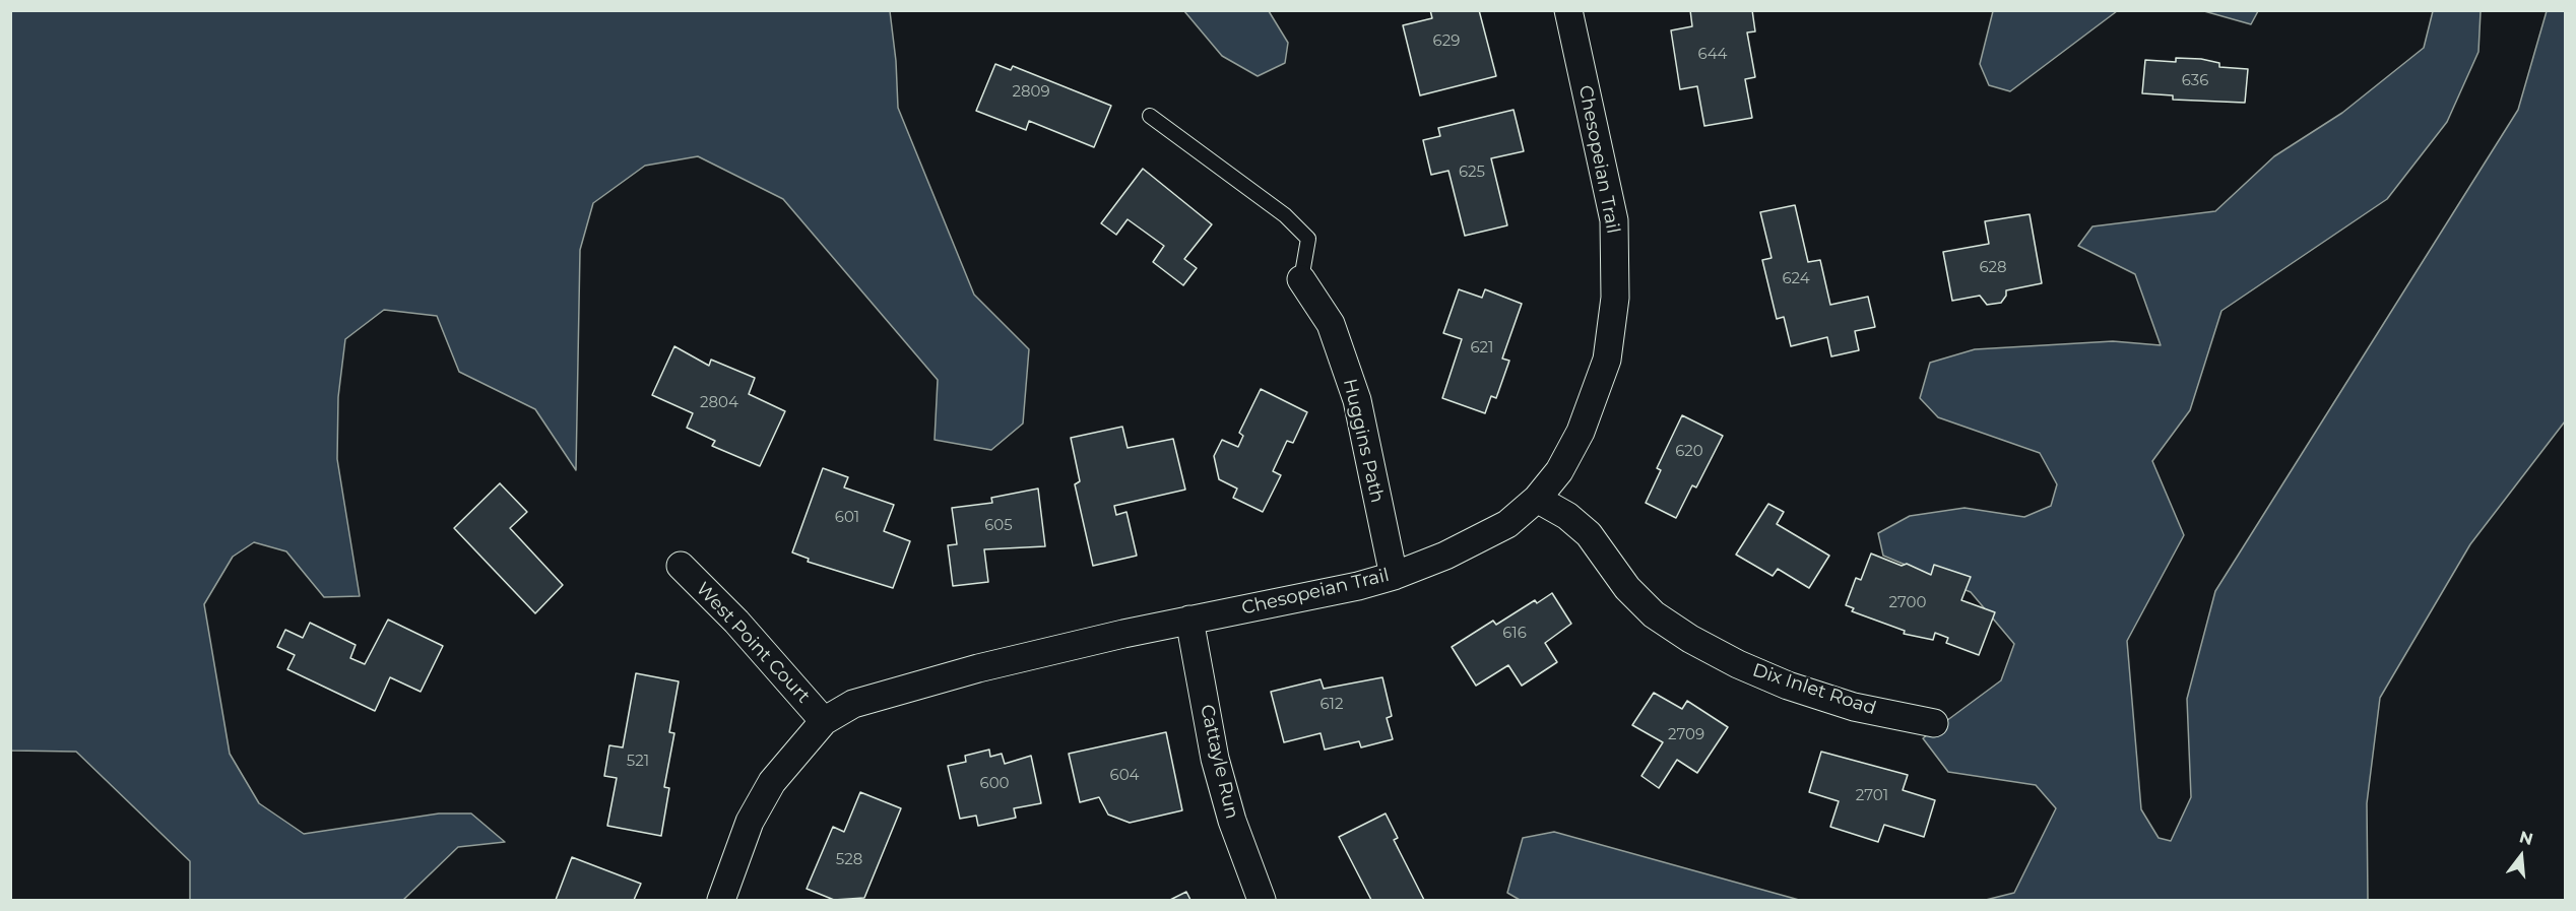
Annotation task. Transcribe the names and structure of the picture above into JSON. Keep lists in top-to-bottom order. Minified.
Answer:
{"streets":{"street":["Chesopeian Trail","Huggins Path","West Point Court","Dix Inlet Road","Cattayle Run"]},"crossings":[["Chesopeian Trail","Huggins Path"],["Chesopeian Trail","West Point Court"],["Chesopeian Trail","Dix Inlet Road"],["Chesopeian Trail","Cattayle Run"]],"house_numbers":["629","644","636","2809","625","628","624","621","2804","620","601","605","2700","616","612","2709","521","604","600","2701","528"],"north":"top"}
